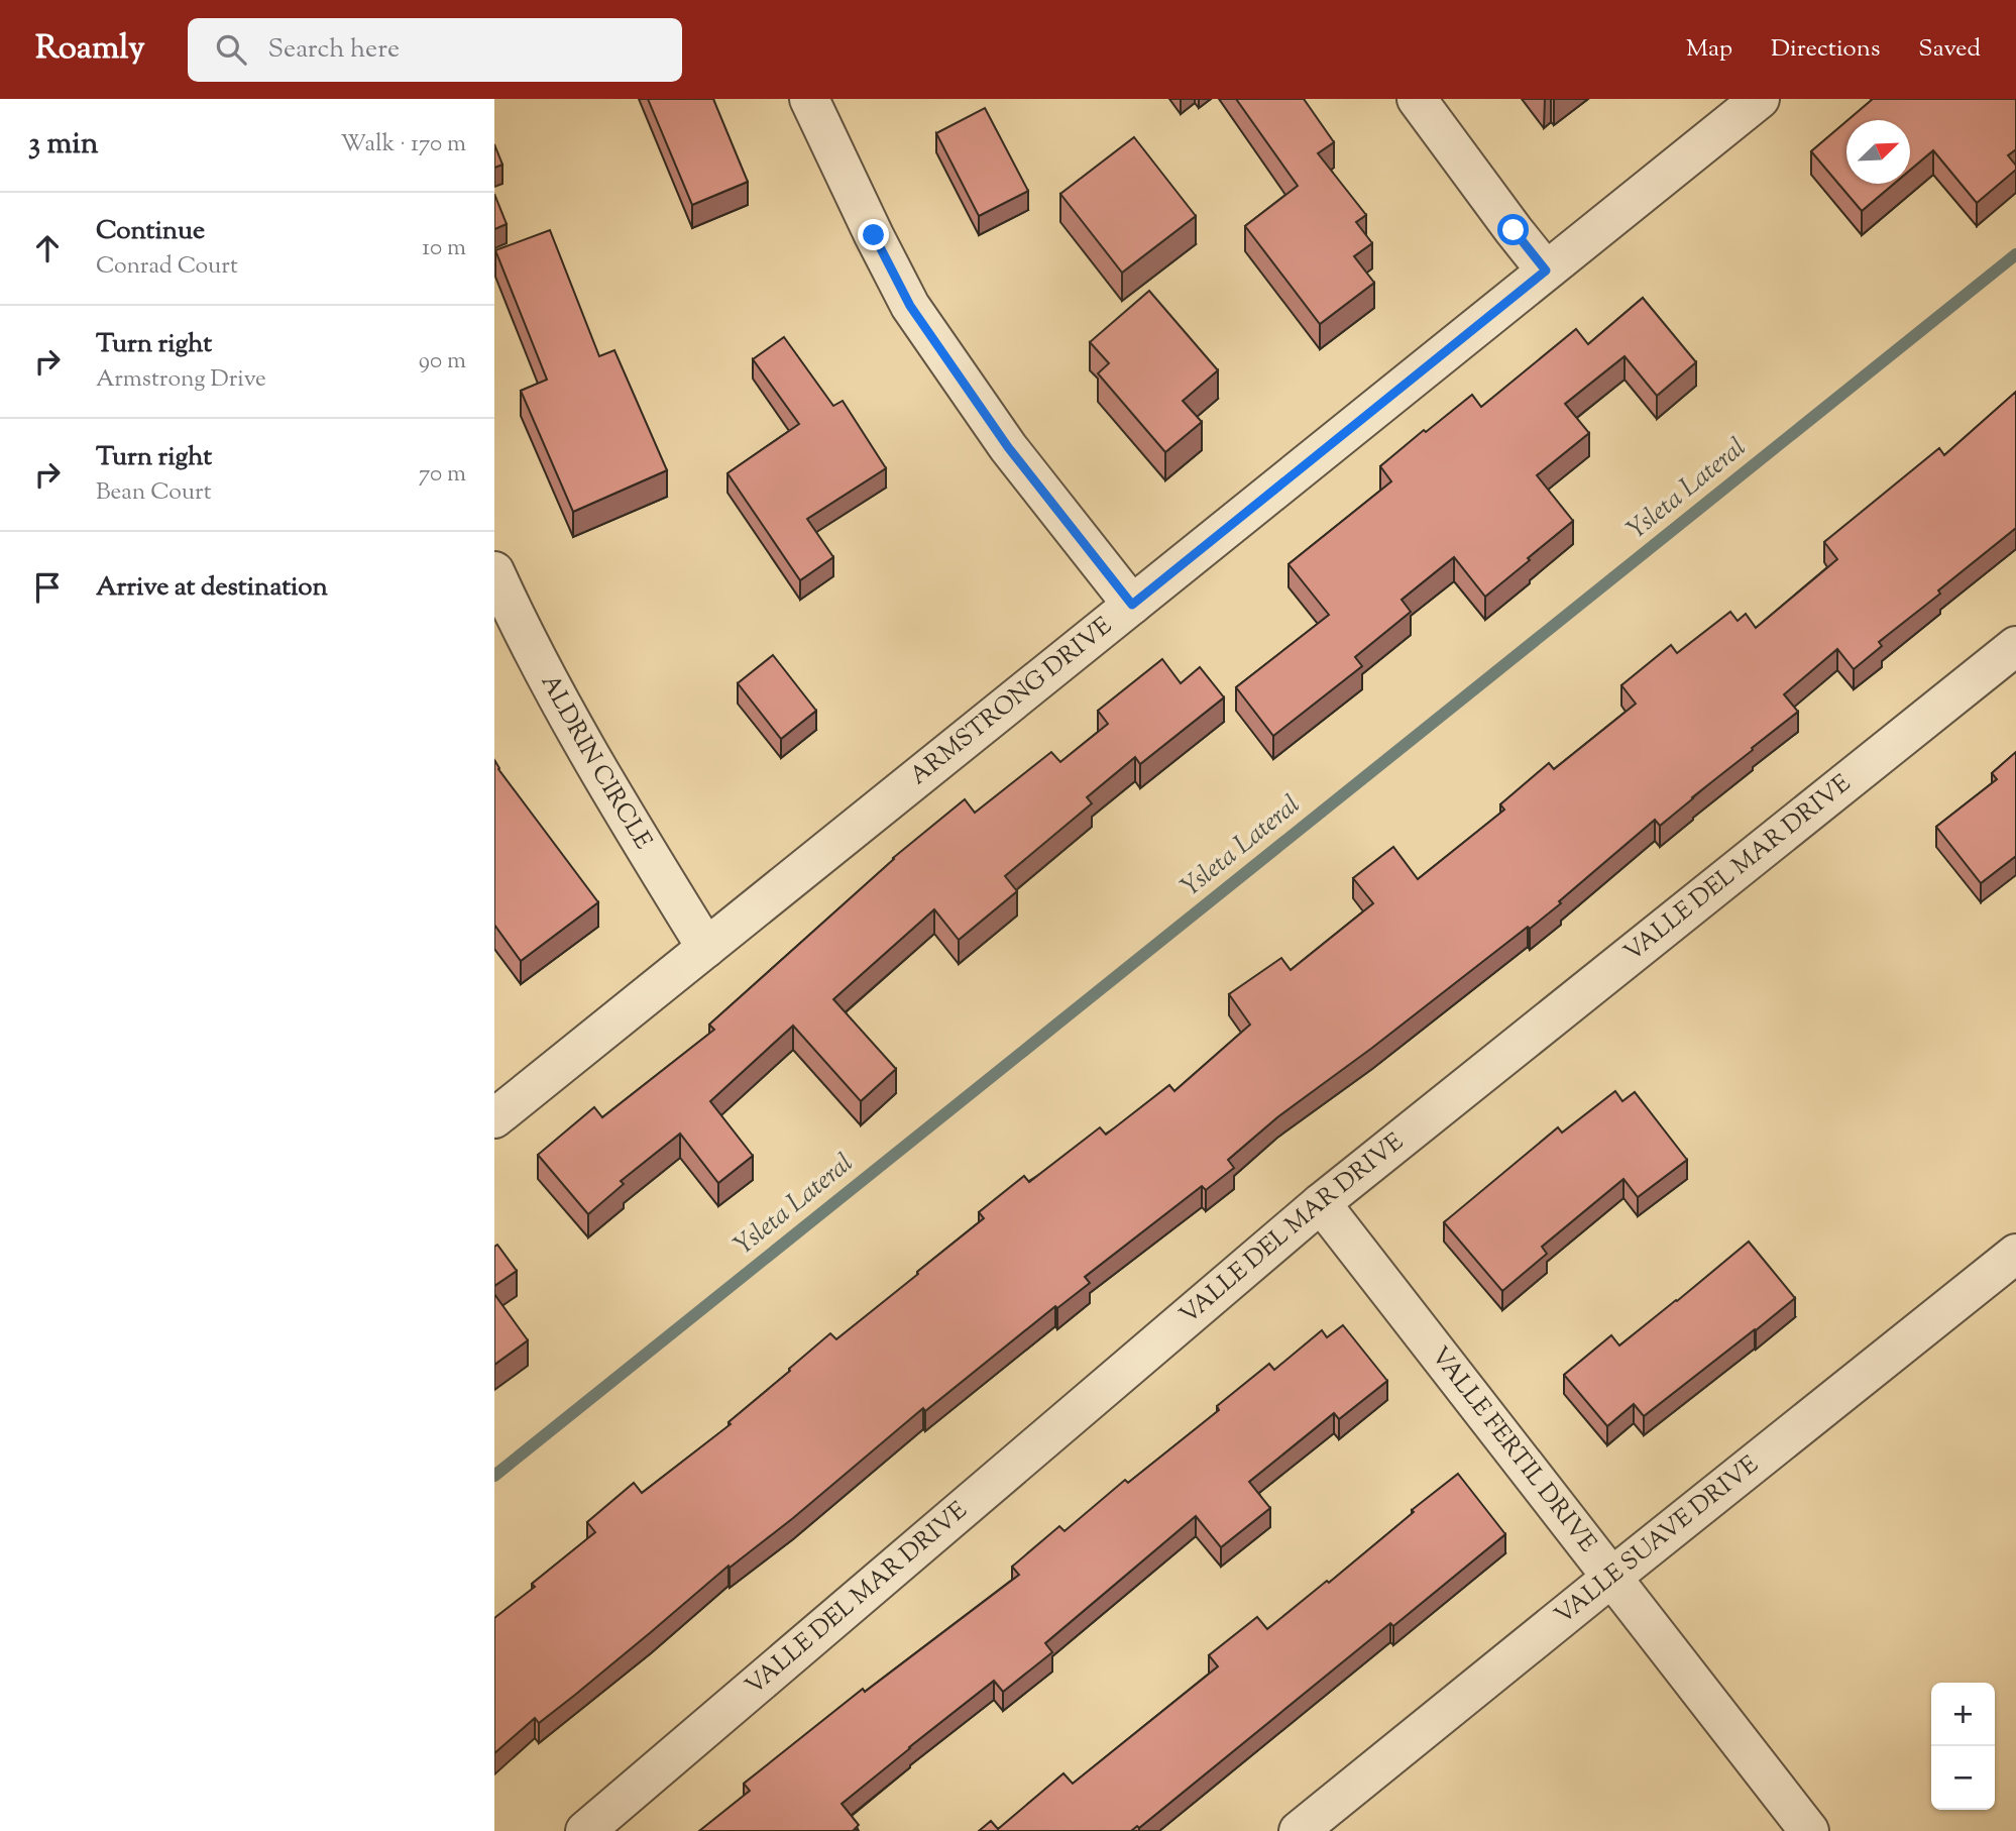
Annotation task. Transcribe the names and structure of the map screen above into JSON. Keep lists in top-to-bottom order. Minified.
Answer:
{"streets":{"street":["ARMSTRONG DRIVE","ALDRIN CIRCLE","VALLE DEL MAR DRIVE","VALLE FERTIL DRIVE","VALLE SUAVE DRIVE"]},"crossings":[["ARMSTRONG DRIVE","ALDRIN CIRCLE"],["VALLE DEL MAR DRIVE","VALLE FERTIL DRIVE"],["VALLE FERTIL DRIVE","VALLE SUAVE DRIVE"]],"water":["Ysleta Lateral"],"north":"top right","page":{"header":"Roamly","search":"Search here","nav":["Map","Directions","Saved"],"heading":["3 min","Walk · 170 m"],"list":[["Continue","Conrad Court","10 m"],["Turn right","Armstrong Drive","90 m"],["Turn right","Bean Court","70 m"],"Arrive at destination"],"map_buttons":["+","−"]}}
